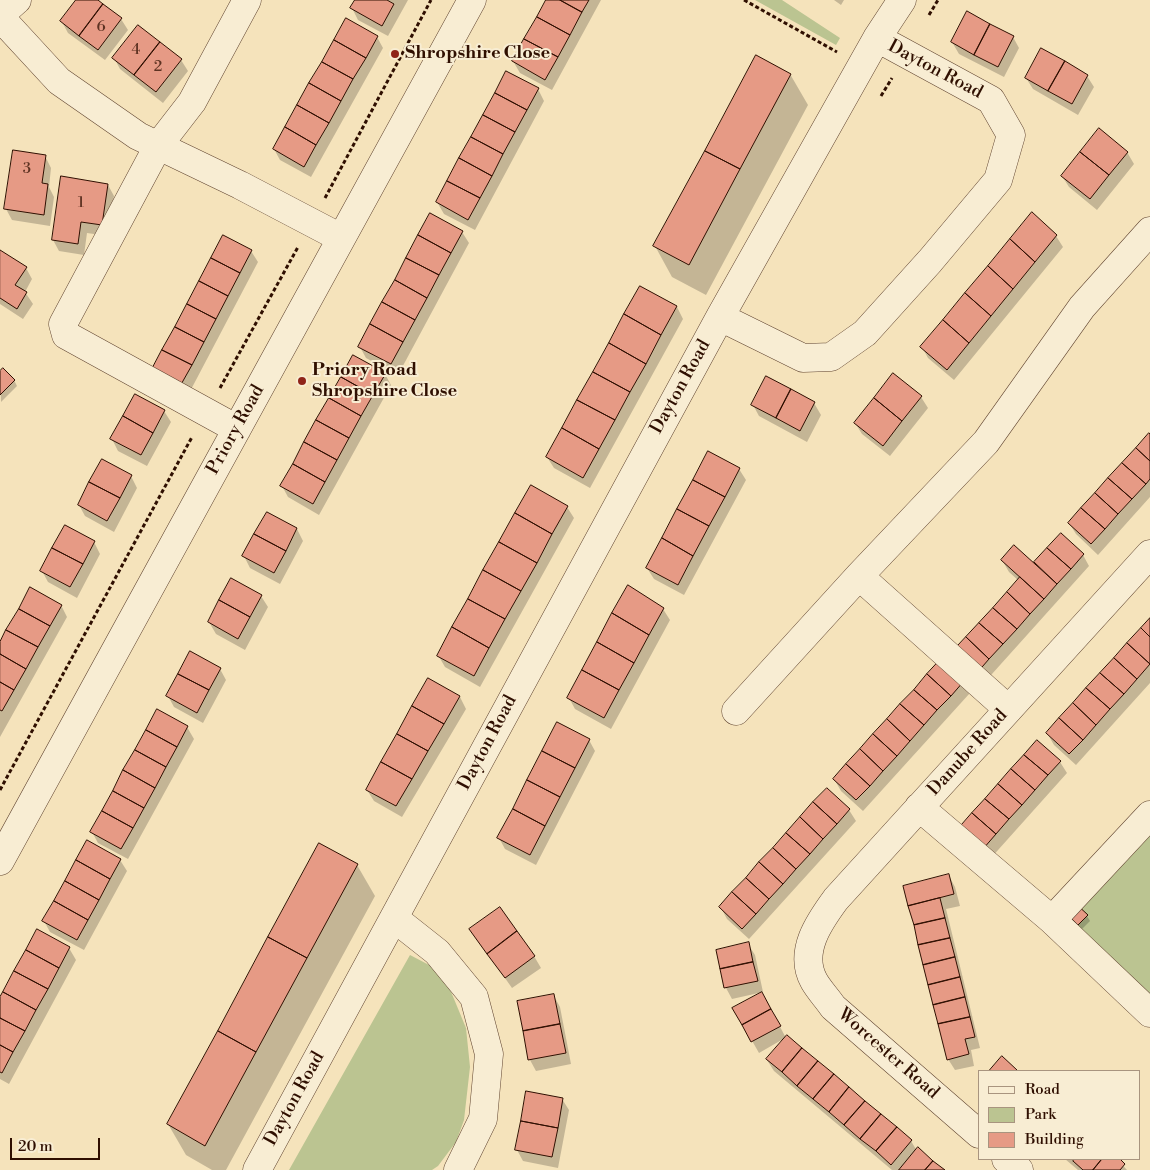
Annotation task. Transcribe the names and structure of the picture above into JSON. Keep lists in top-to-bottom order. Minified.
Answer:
{"streets":{"street":["Dayton Road","Priory Road","Danube Road","Worcester Road"]},"crossings":[["Danube Road","Worcester Road"]],"places":["Shropshire Close","Priory Road Shropshire Close"],"house_numbers":["6","4","2","3","1"],"legend":["Road","Park","Building"],"scale_bar":"20 m"}
